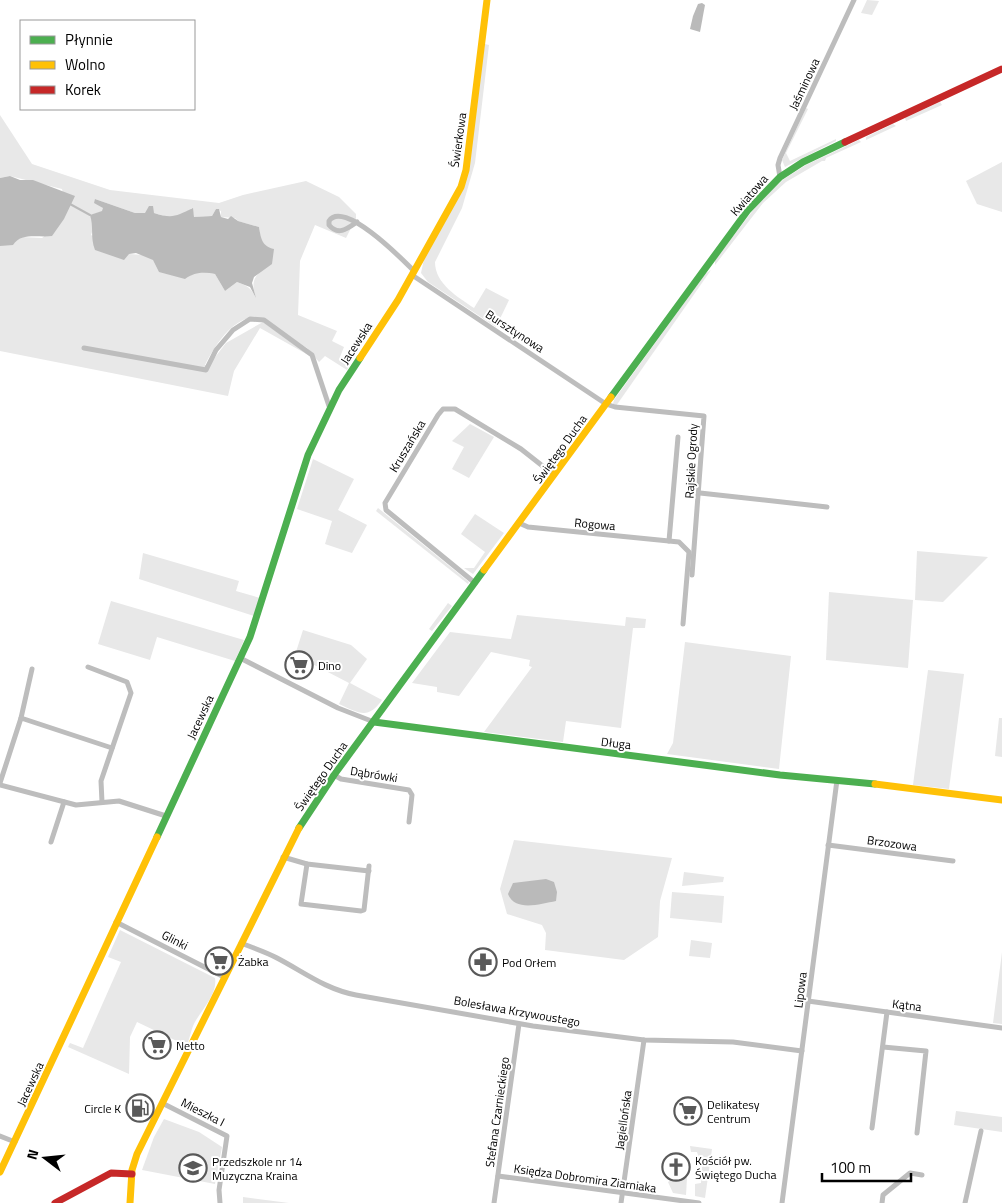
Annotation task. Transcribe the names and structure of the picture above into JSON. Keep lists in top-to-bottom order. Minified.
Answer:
{"streets":{"street":["Jaśminowa","Świerkowa","Kwiatowa","Bursztynowa","Jacewska","Kruszańska","Świętego Ducha","Rajskie Ogrody","Rogowa","Długa","Dąbrówki","Brzozowa","Glinki","Lipowa","Kątna","Bolesława Krzywoustego","Mieszka I","Stefana Czarnieckiego","Jagiellońska","Księdza Dobromira Ziarniaka"]},"crossings":[["Jaśminowa","Kwiatowa"],["Świerkowa","Bursztynowa"],["Świerkowa","Jacewska"],["Kwiatowa","Bursztynowa"],["Kwiatowa","Świętego Ducha"],["Kwiatowa","Rajskie Ogrody"],["Bursztynowa","Jacewska"],["Bursztynowa","Świętego Ducha"],["Bursztynowa","Rajskie Ogrody"],["Jacewska","Długa"],["Jacewska","Glinki"],["Kruszańska","Świętego Ducha"],["Świętego Ducha","Rajskie Ogrody"],["Świętego Ducha","Rogowa"],["Świętego Ducha","Długa"],["Świętego Ducha","Dąbrówki"],["Świętego Ducha","Glinki"],["Świętego Ducha","Bolesława Krzywoustego"],["Świętego Ducha","Mieszka I"],["Długa","Lipowa"],["Brzozowa","Lipowa"],["Lipowa","Kątna"],["Lipowa","Bolesława Krzywoustego"],["Bolesława Krzywoustego","Stefana Czarnieckiego"],["Bolesława Krzywoustego","Jagiellońska"],["Stefana Czarnieckiego","Księdza Dobromira Ziarniaka"],["Jagiellońska","Księdza Dobromira Ziarniaka"]],"places":{"supermarket":["Dino","Żabka","Netto","Delikatesy Centrum"],"pharmacy":["Pod Orłem"],"fuel station":["Circle K"],"church":["Kościół pw. Świętego Ducha"],"school or university":["Przedszkole nr 14 Muzyczna Kraina"]},"legend":["Płynnie","Wolno","Korek"],"scale_bar":"100 m","north":"left"}
